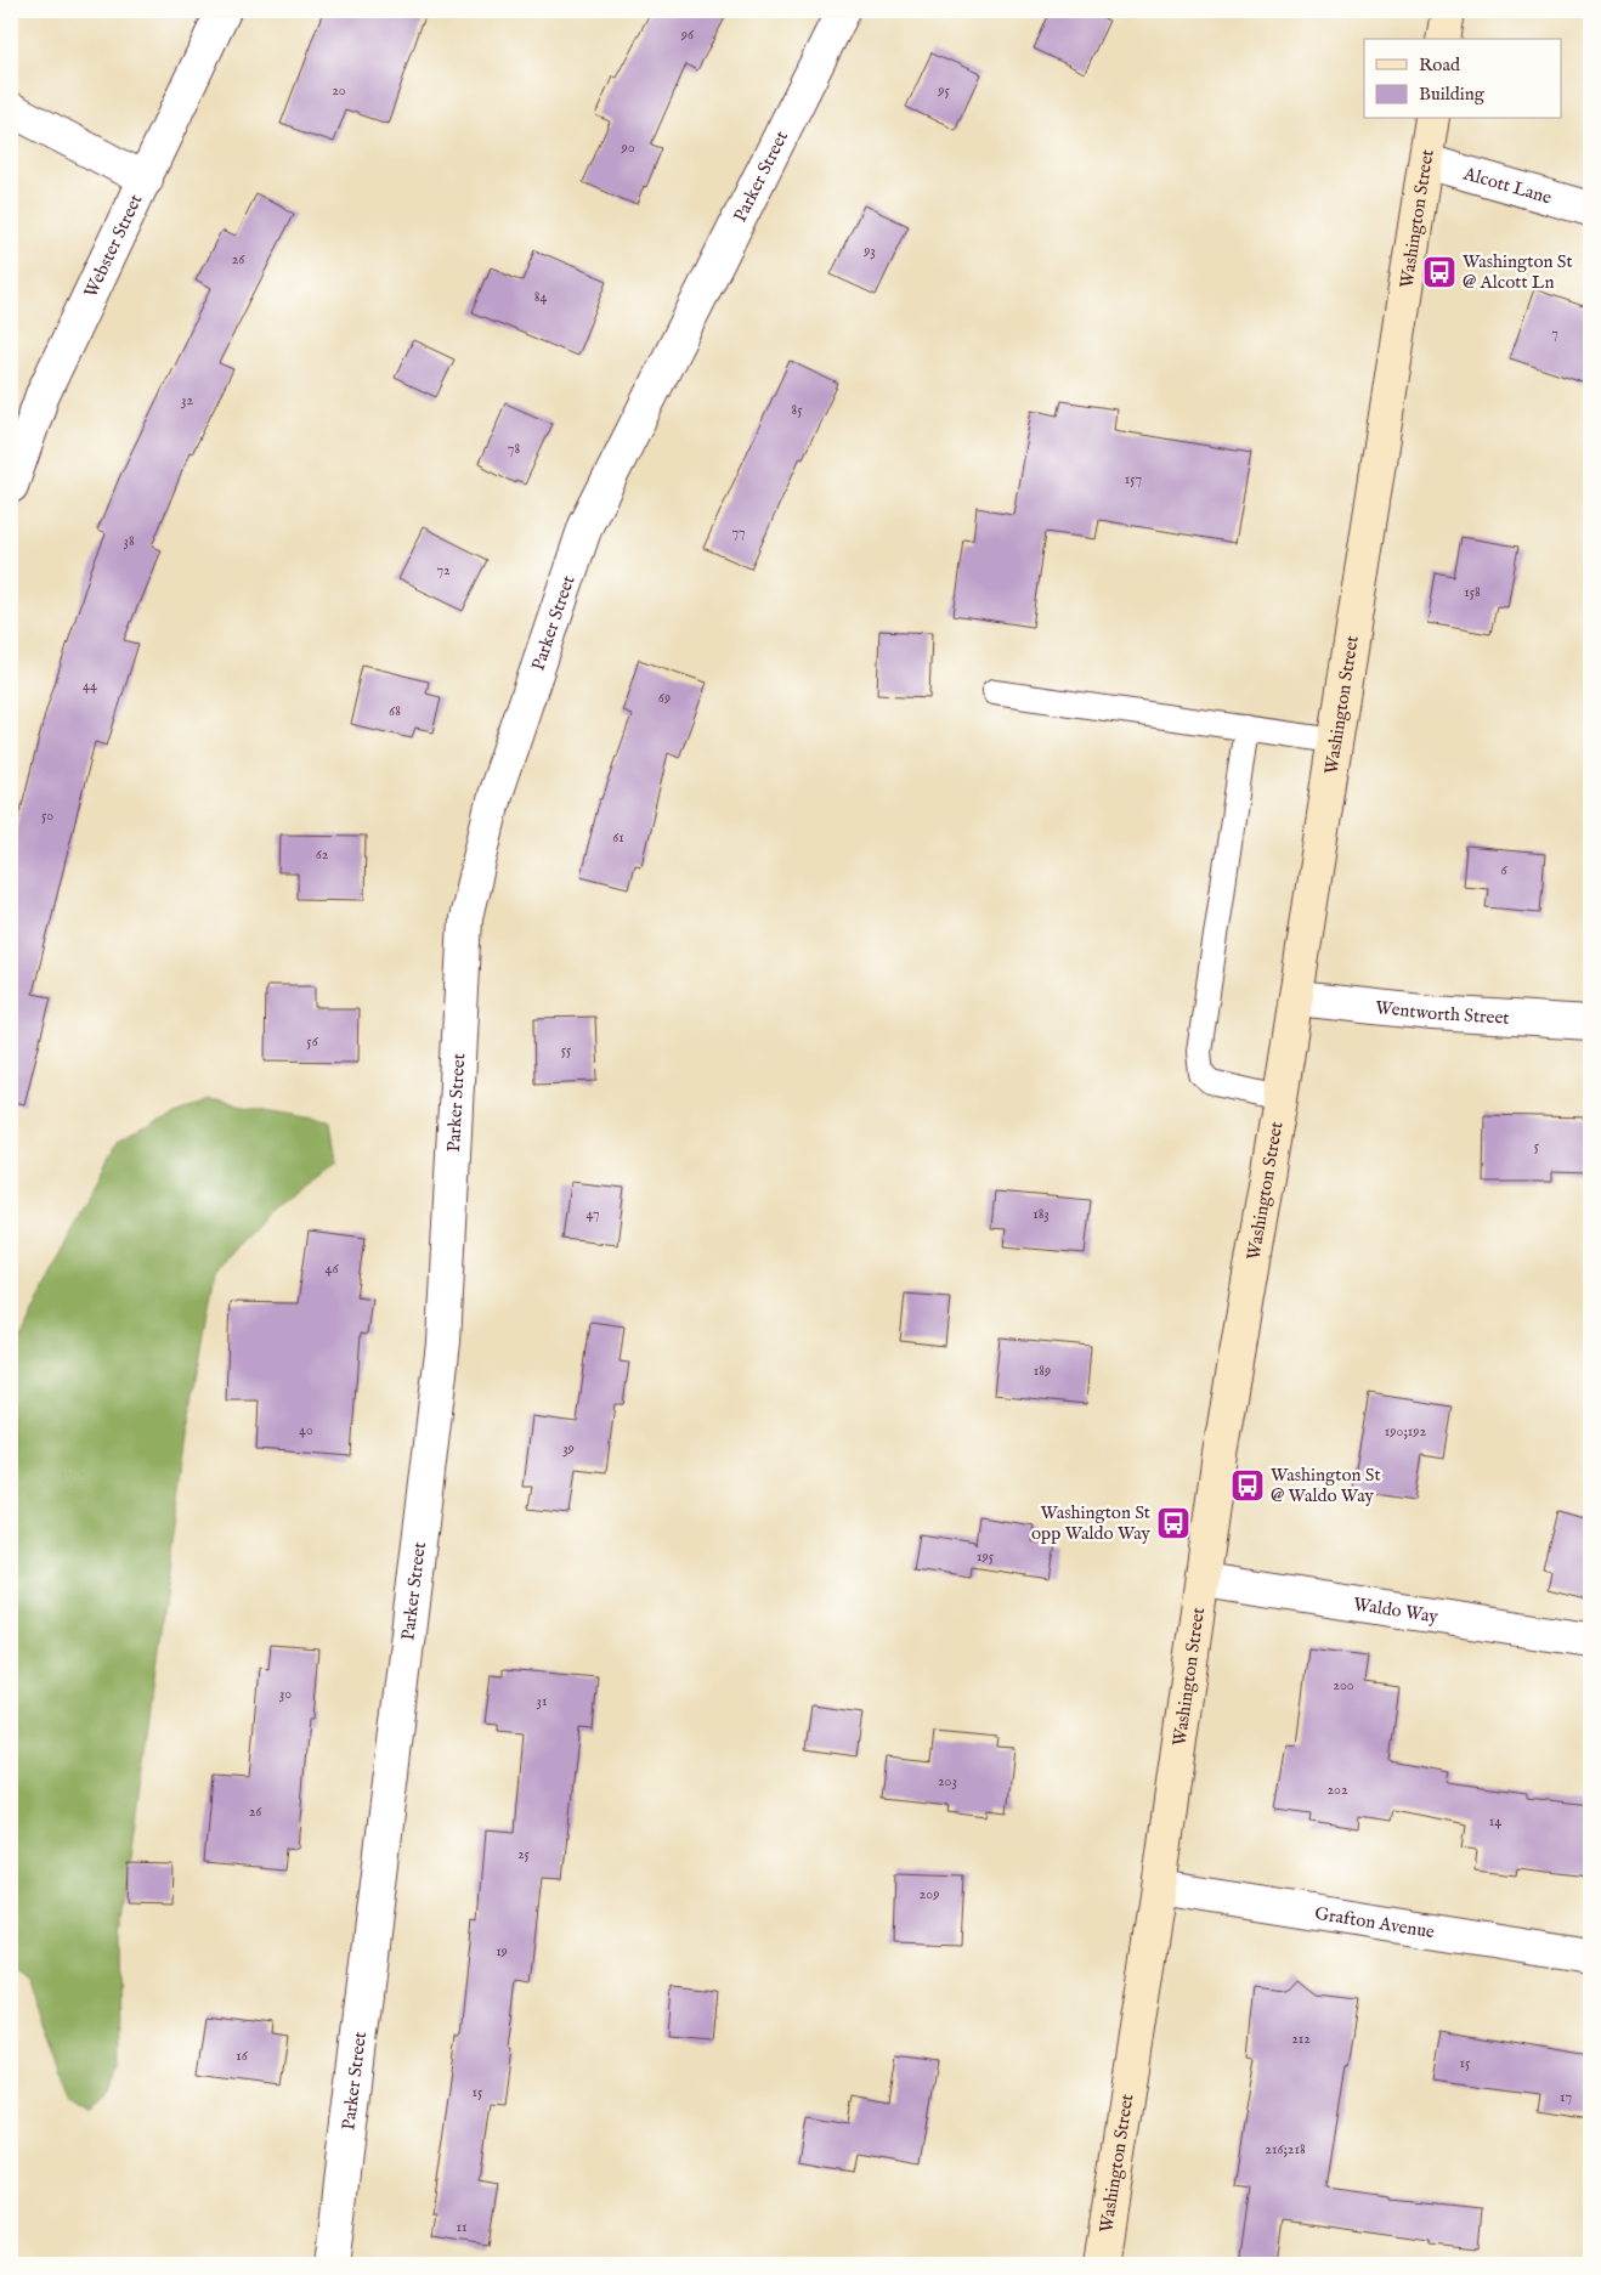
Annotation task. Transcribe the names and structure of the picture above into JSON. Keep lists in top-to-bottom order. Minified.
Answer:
{"streets":{"main road":["Washington Street"],"street":["Parker Street","Alcott Lane","Webster Street","Wentworth Street","Waldo Way","Grafton Avenue"]},"crossings":[["Alcott Lane","Washington Street"],["Washington Street","Wentworth Street"],["Washington Street","Waldo Way"],["Washington Street","Grafton Avenue"]],"places":{"bus stop":["Washington St @ Alcott Ln","Washington St @ Waldo Way","Washington St opp Waldo Way"]},"house_numbers":["96","20","95","90","93","26","84","7","32","85","78","157","77","38","72","158","44","69","68","50","61","62","6","56","55","5","47","183","46","189","40","190;192","39","195","200","30","31","203","202","26","14","25","209","19","212","16","15","15","17","216;218","11"],"legend":["Road","Building"]}
